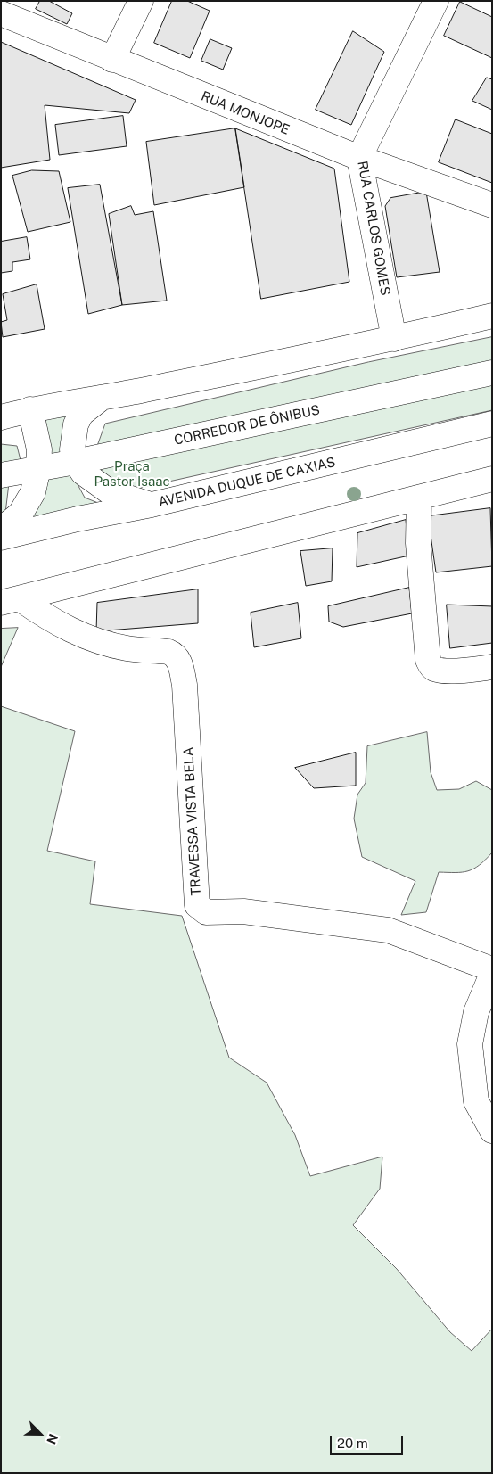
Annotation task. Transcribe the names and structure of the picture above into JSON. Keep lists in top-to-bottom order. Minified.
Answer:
{"streets":{"main road":["RUA MONJOPE","RUA CARLOS GOMES","CORREDOR DE ÔNIBUS","AVENIDA DUQUE DE CAXIAS","TRAVESSA VISTA BELA"]},"crossings":[["RUA MONJOPE","RUA CARLOS GOMES"]],"parks":["Praça Pastor Isaac"],"scale_bar":"20 m","north":"bottom right"}
